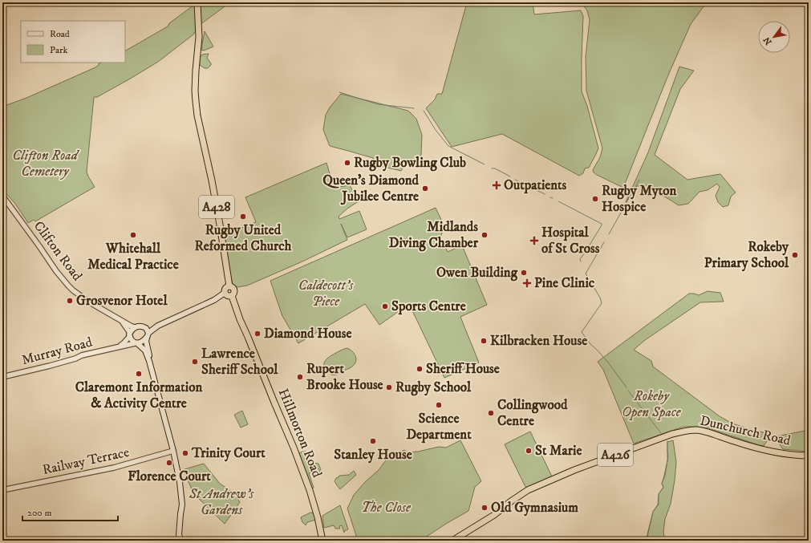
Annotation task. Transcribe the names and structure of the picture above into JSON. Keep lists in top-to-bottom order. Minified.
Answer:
{"streets":{"highway":["A428","Dunchurch Road","Hillmorton Road","A426"],"main road":["Clifton Road"],"street":["Murray Road","Railway Terrace"]},"crossings":[["A428","Hillmorton Road"],["Clifton Road","Murray Road"],["Clifton Road","Railway Terrace"]],"parks":["Clifton Road Cemetery","Caldecott's Piece","Rokeby Open Space","St Andrew's Gardens","The Close"],"places":{"other":["Rugby Bowling Club","Queen's Diamond Jubilee Centre","Rugby Myton Hospice","Rugby United Reformed Church","Whitehall Medical Practice","Midlands Diving Chamber","Rokeby Primary School","Owen Building","Grosvenor Hotel","Sports Centre","Diamond House","Kilbracken House","Lawrence Sheriff School","Sheriff House","Claremont Information & Activity Centre","Rupert Brooke House","Rugby School","Science Department","Collingwood Centre","Stanley House","St Marie","Trinity Court","Florence Court","Old Gymnasium"],"health":["Outpatients","Hospital of St Cross","Pine Clinic"]},"legend":["Road","Park"],"scale_bar":"200 m","north":"bottom left"}
